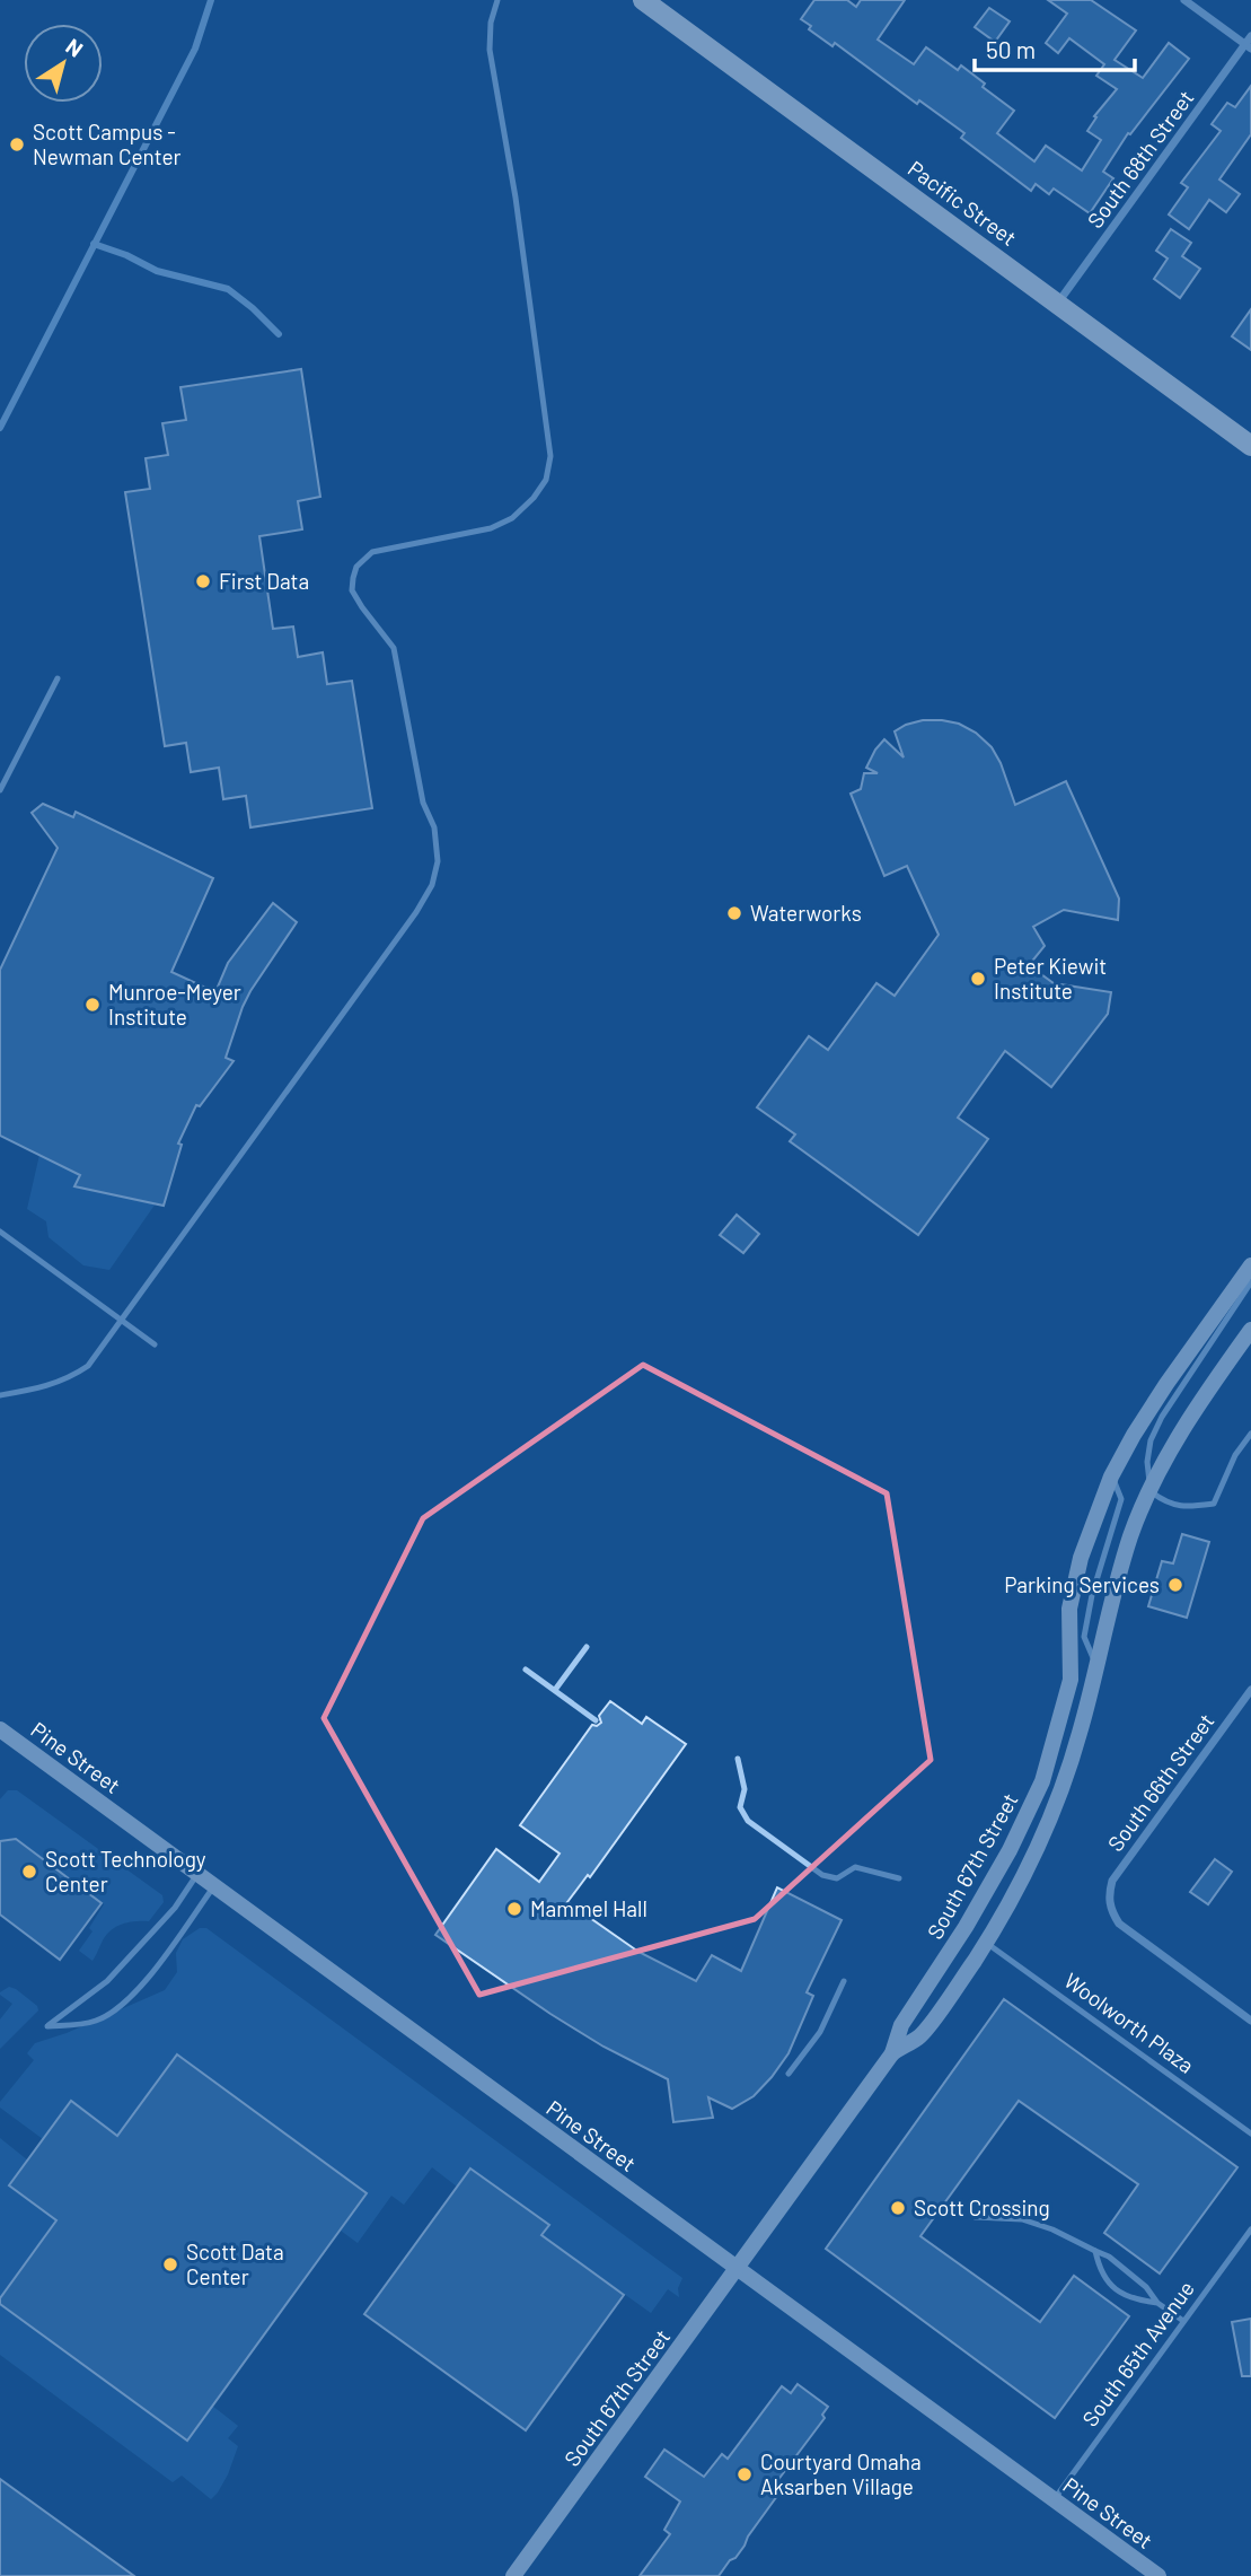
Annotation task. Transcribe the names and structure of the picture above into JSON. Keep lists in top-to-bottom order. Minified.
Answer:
{"streets":{"main road":["Pacific Street","Pine Street","South 67th Street"],"street":["South 68th Street","South 66th Street"],"lane":["Woolworth Plaza","South 65th Avenue"]},"crossings":[["South 68th Street","Pacific Street"],["Pine Street","South 67th Street"],["Pine Street","South 65th Avenue"],["South 67th Street","Woolworth Plaza"]],"places":["Scott Campus - Newman Center","First Data","Waterworks","Peter Kiewit Institute","Munroe-Meyer Institute","Parking Services","Scott Technology Center","Mammel Hall","Scott Crossing","Scott Data Center","Courtyard Omaha Aksarben Village"],"scale_bar":"50 m","north":"top right"}
